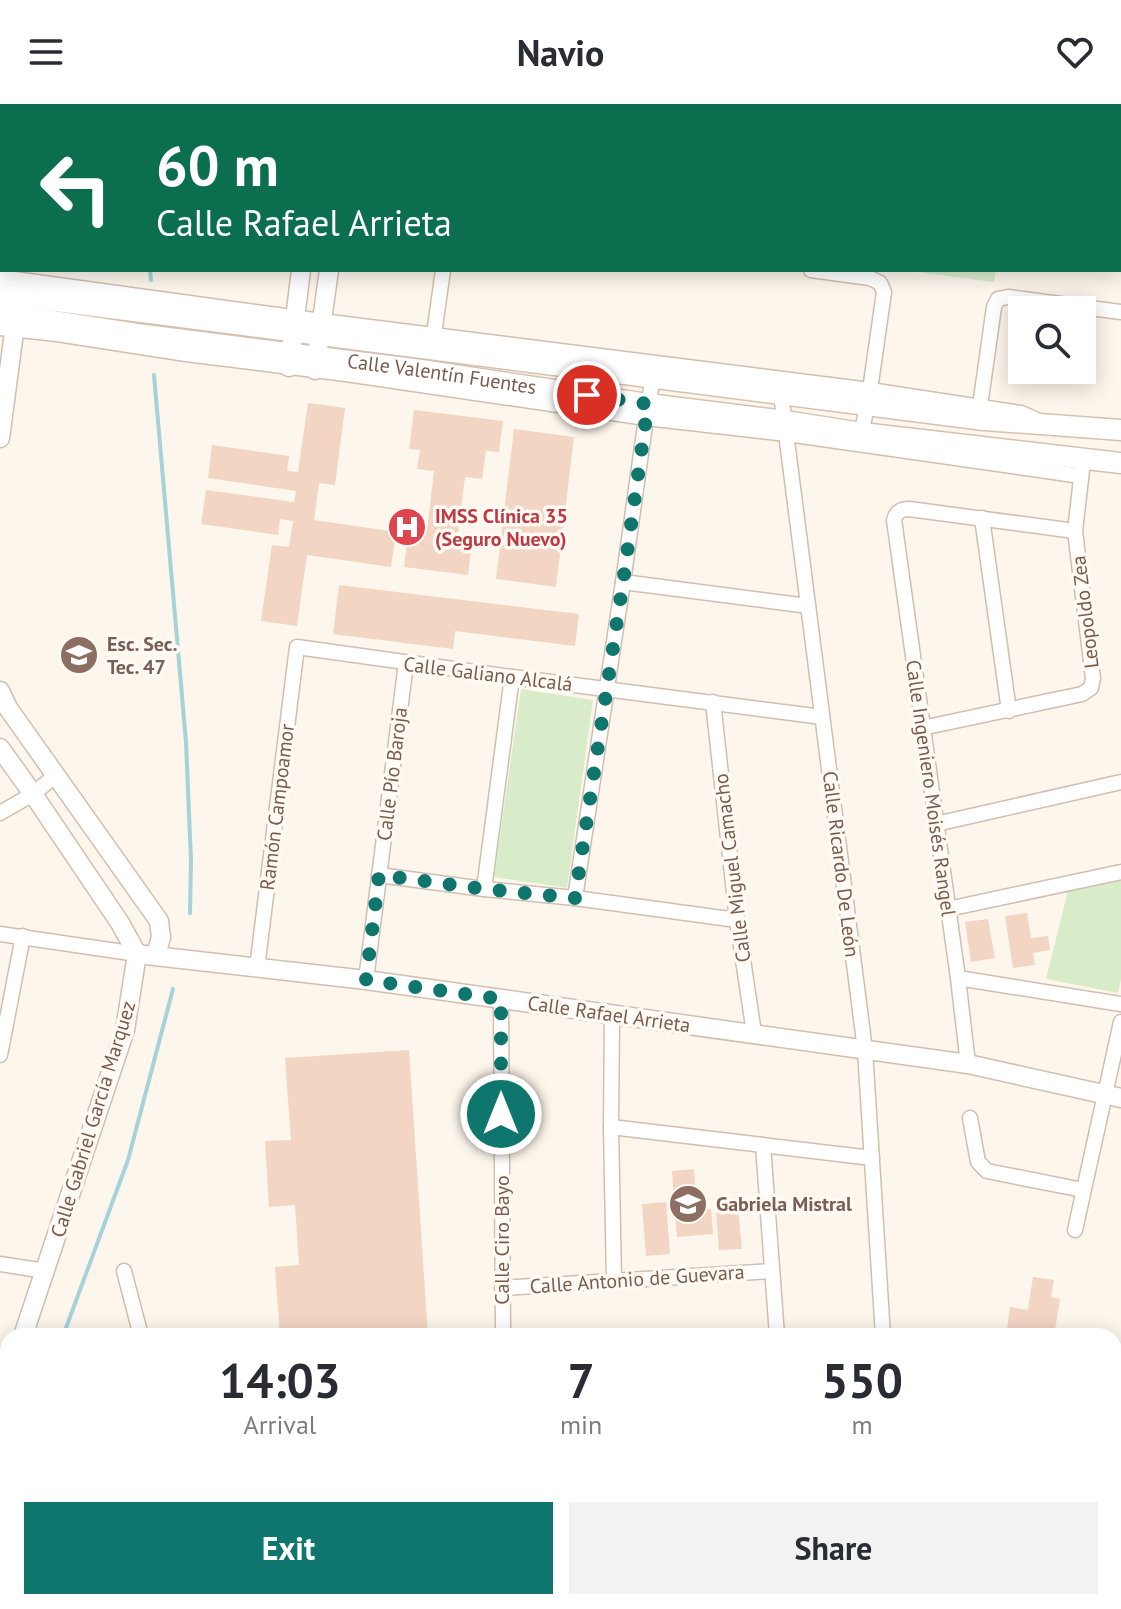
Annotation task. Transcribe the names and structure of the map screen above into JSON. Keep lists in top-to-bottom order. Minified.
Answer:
{"streets":{"main road":["Calle Valentín Fuentes"],"street":["Leopoldo Zea","Calle Galiano Alcalá","Calle Pío Baroja","Calle Ingeniero Moisés Rangel","Ramón Campoamor","Calle Ricardo De León","Calle Miguel Camacho","Calle Rafael Arrieta","Calle Gabriel García Marquez","Calle Ciro Bayo","Calle Antonio de Guevara"]},"crossings":[["Calle Valentín Fuentes","Leopoldo Zea"],["Calle Valentín Fuentes","Calle Ricardo De León"],["Leopoldo Zea","Calle Ingeniero Moisés Rangel"],["Calle Galiano Alcalá","Calle Pío Baroja"],["Calle Galiano Alcalá","Ramón Campoamor"],["Calle Galiano Alcalá","Calle Ricardo De León"],["Calle Galiano Alcalá","Calle Miguel Camacho"],["Calle Pío Baroja","Calle Rafael Arrieta"],["Calle Ingeniero Moisés Rangel","Calle Rafael Arrieta"],["Ramón Campoamor","Calle Rafael Arrieta"],["Calle Ricardo De León","Calle Rafael Arrieta"],["Calle Miguel Camacho","Calle Rafael Arrieta"],["Calle Rafael Arrieta","Calle Gabriel García Marquez"],["Calle Rafael Arrieta","Calle Ciro Bayo"],["Calle Ciro Bayo","Calle Antonio de Guevara"]],"places":{"hospital":["IMSS Clínica 35 (Seguro Nuevo)"],"school or university":["Esc. Sec. Tec. 47","Gabriela Mistral"]},"page":{"header":"Navio","turn":["60 m","Calle Rafael Arrieta"],"eta":["14:03","Arrival","7","min","550","m"],"buttons":["Exit","Share"]}}
